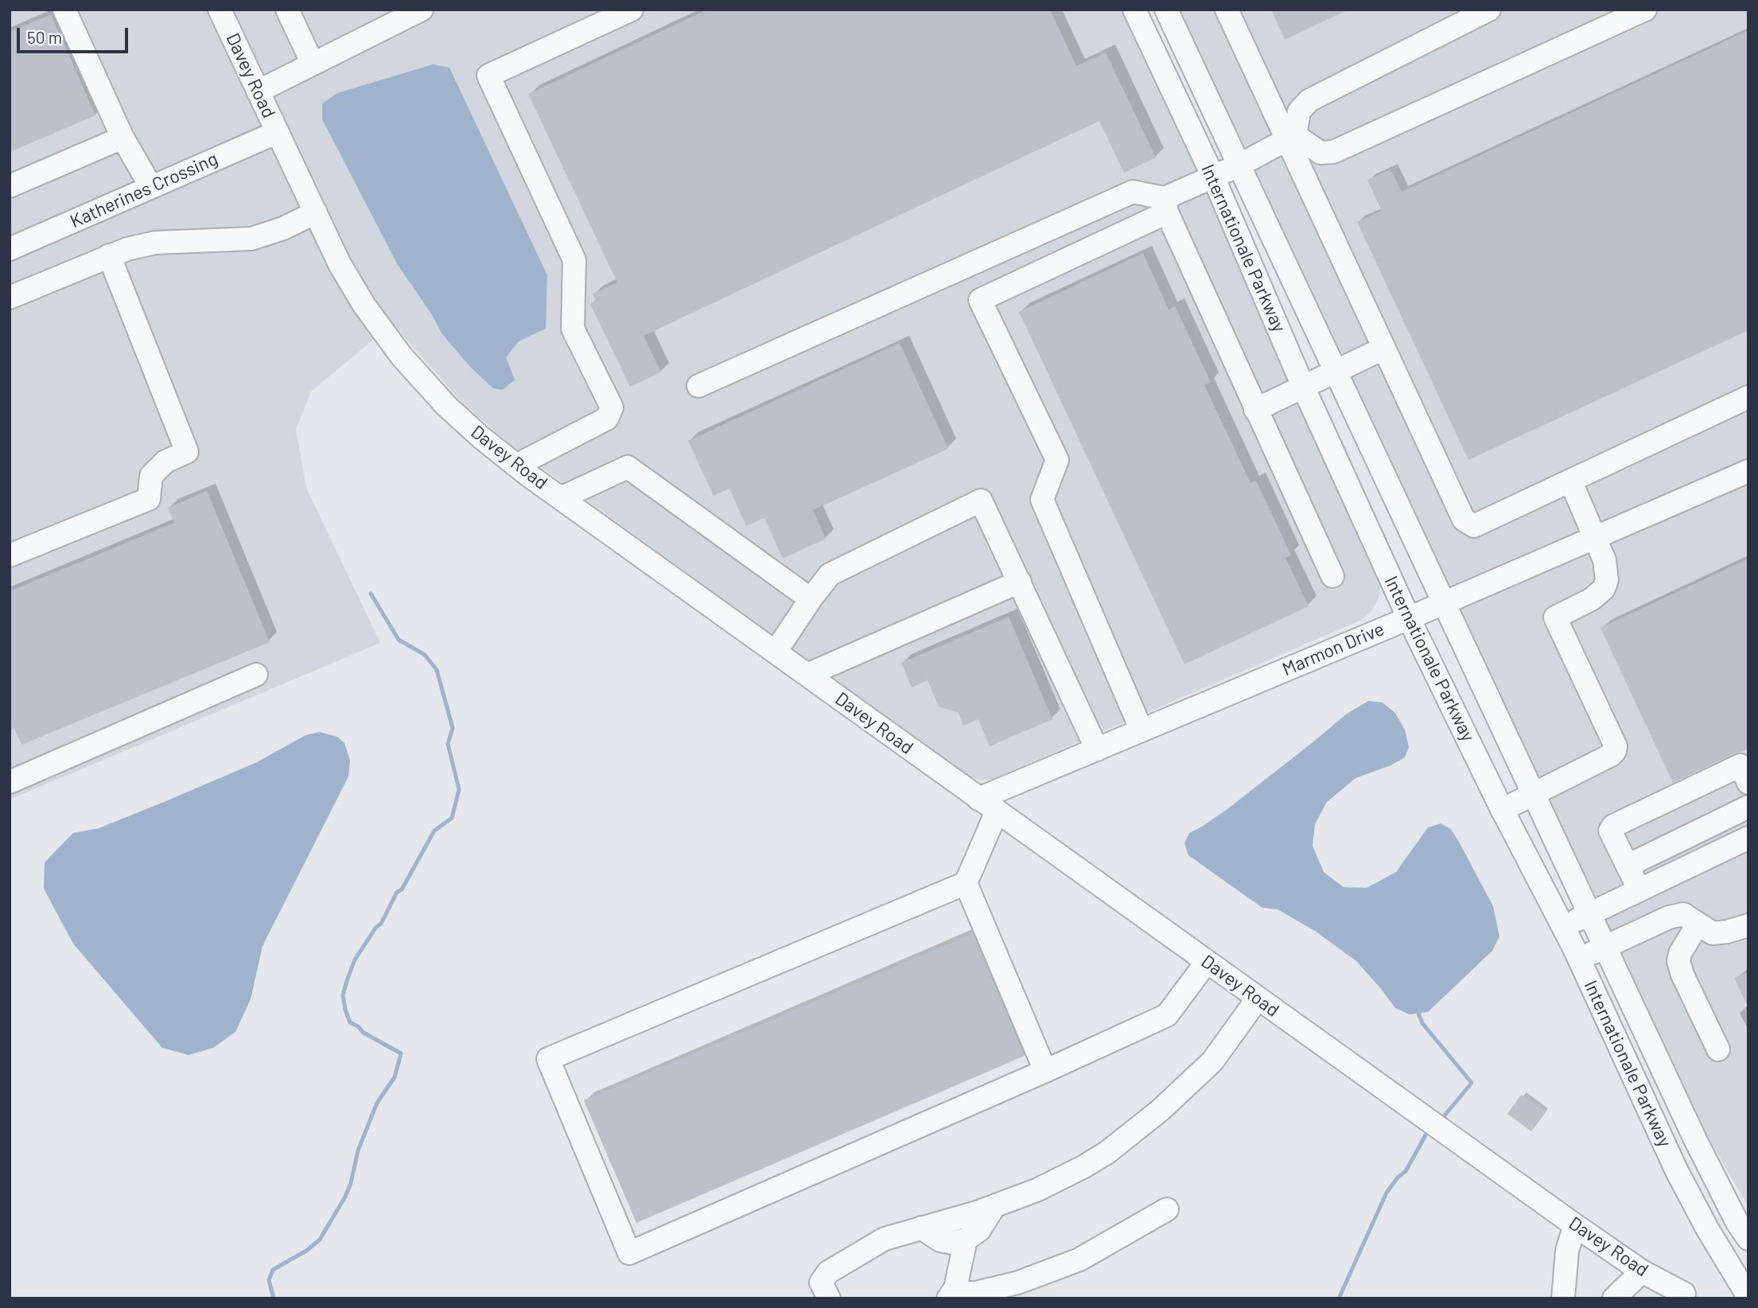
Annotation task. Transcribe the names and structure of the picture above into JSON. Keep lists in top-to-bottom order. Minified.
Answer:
{"streets":{"street":["Davey Road","Katherines Crossing","Internationale Parkway","Marmon Drive"]},"crossings":[["Davey Road","Katherines Crossing"],["Davey Road","Marmon Drive"],["Internationale Parkway","Marmon Drive"]],"scale_bar":"50 m"}
